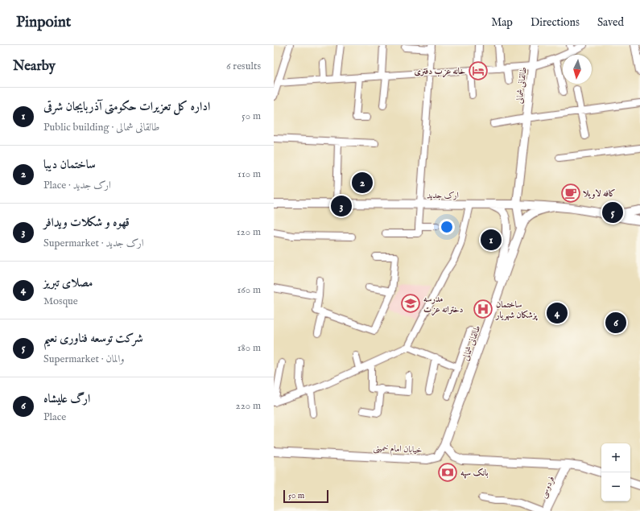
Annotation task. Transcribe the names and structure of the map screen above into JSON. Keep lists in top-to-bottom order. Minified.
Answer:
{"streets":{"main road":["طالقانی شمالی","ارک جدید","خیابان امام خمینی","فردوسی"]},"crossings":[["طالقانی شمالی","ارک جدید"],["طالقانی شمالی","خیابان امام خمینی"]],"places":{"hotel":["خانه عزب دفتری"],"cafe":["کافه لاویلا"],"school or university":["مدرسه دخترانه عزت"],"hospital":["ساختمان پزشکان شهریار"],"bank":["بانک سپه"]},"scale_bar":"50 m","north":"bottom","page":{"header":"Pinpoint","nav":["Map","Directions","Saved"],"heading":["Nearby","6 results"],"list":[{"mark":"1","name":"اداره کل تعزیرات حکومتی آذربایجان شرقی","note":"Public building · طالقانی شمالی","value":"50 m"},{"mark":"2","name":"ساختمان دیبا","note":"Place · ارک جدید","value":"110 m"},{"mark":"3","name":"قهوه و شکلات ویدافر","note":"Supermarket · ارک جدید","value":"120 m"},{"mark":"4","name":"مصلای تبریز","note":"Mosque","value":"160 m"},{"mark":"5","name":"شرکت توسعه فناوری نعیم","note":"Supermarket · والمان","value":"180 m"},{"mark":"6","name":"ارگ علیشاه","note":"Place","value":"220 m"}],"pins":["2","3","5","1","4","6"],"map_buttons":["+","−"],"scale":"50 m"}}
